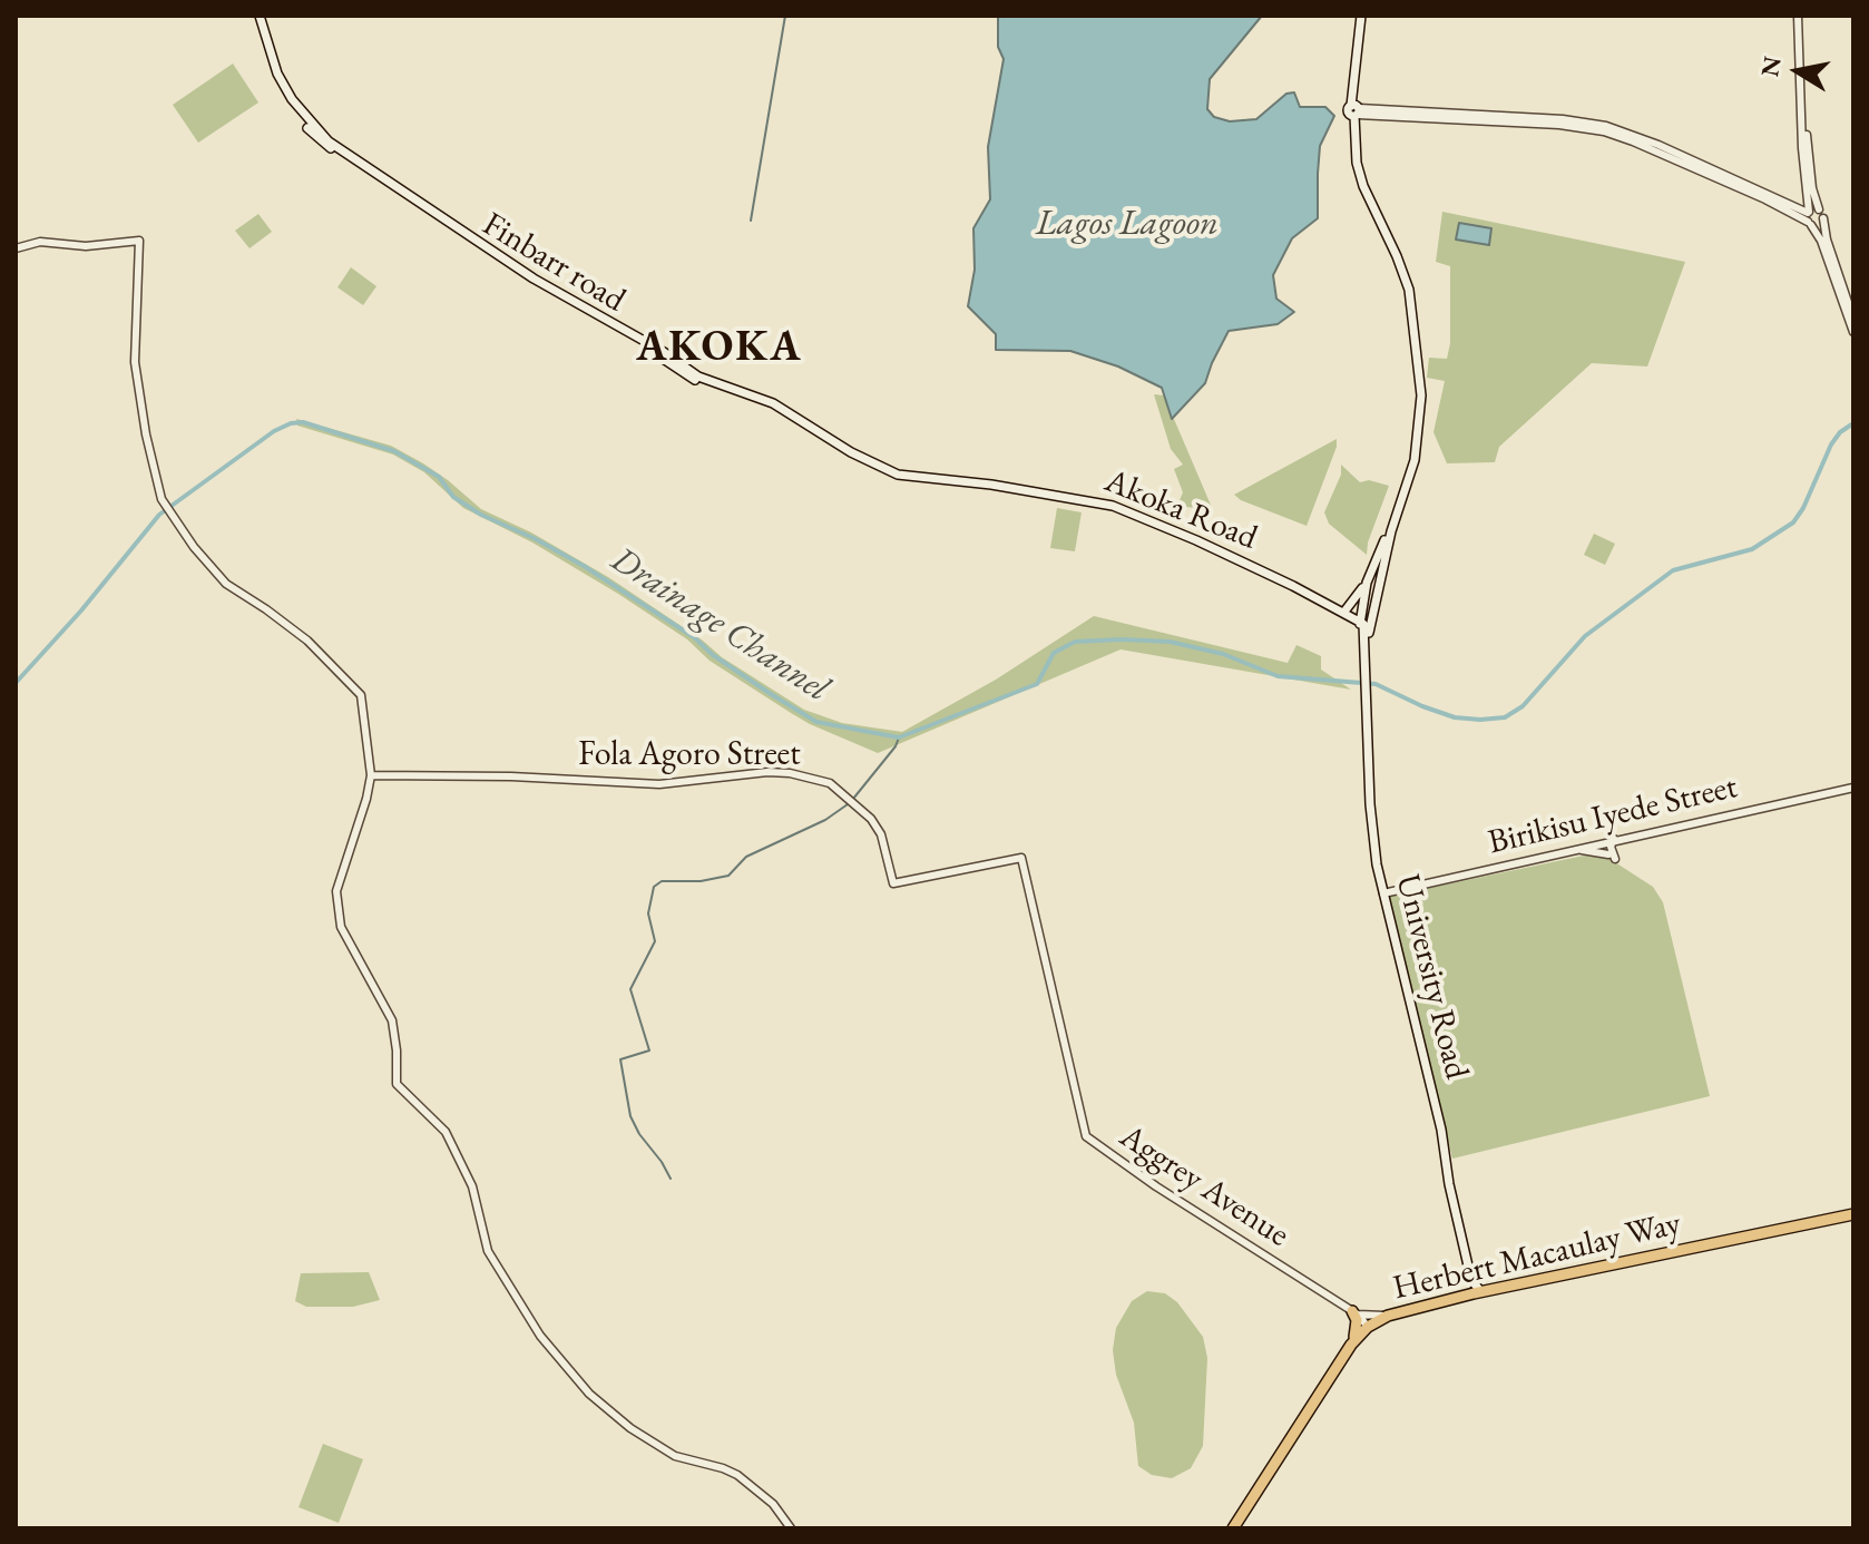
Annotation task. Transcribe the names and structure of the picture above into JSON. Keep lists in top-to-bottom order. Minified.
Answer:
{"streets":{"highway":["Herbert Macaulay Way"],"main road":["Finbarr road","Akoka Road","University Road"],"street":["Fola Agoro Street","Birikisu Iyede Street","Aggrey Avenue"]},"crossings":[["Finbarr road","Akoka Road"],["Fola Agoro Street","Aggrey Avenue"],["Birikisu Iyede Street","University Road"]],"districts":["AKOKA"],"water":["Lagos Lagoon","Drainage Channel"],"north":"left"}
